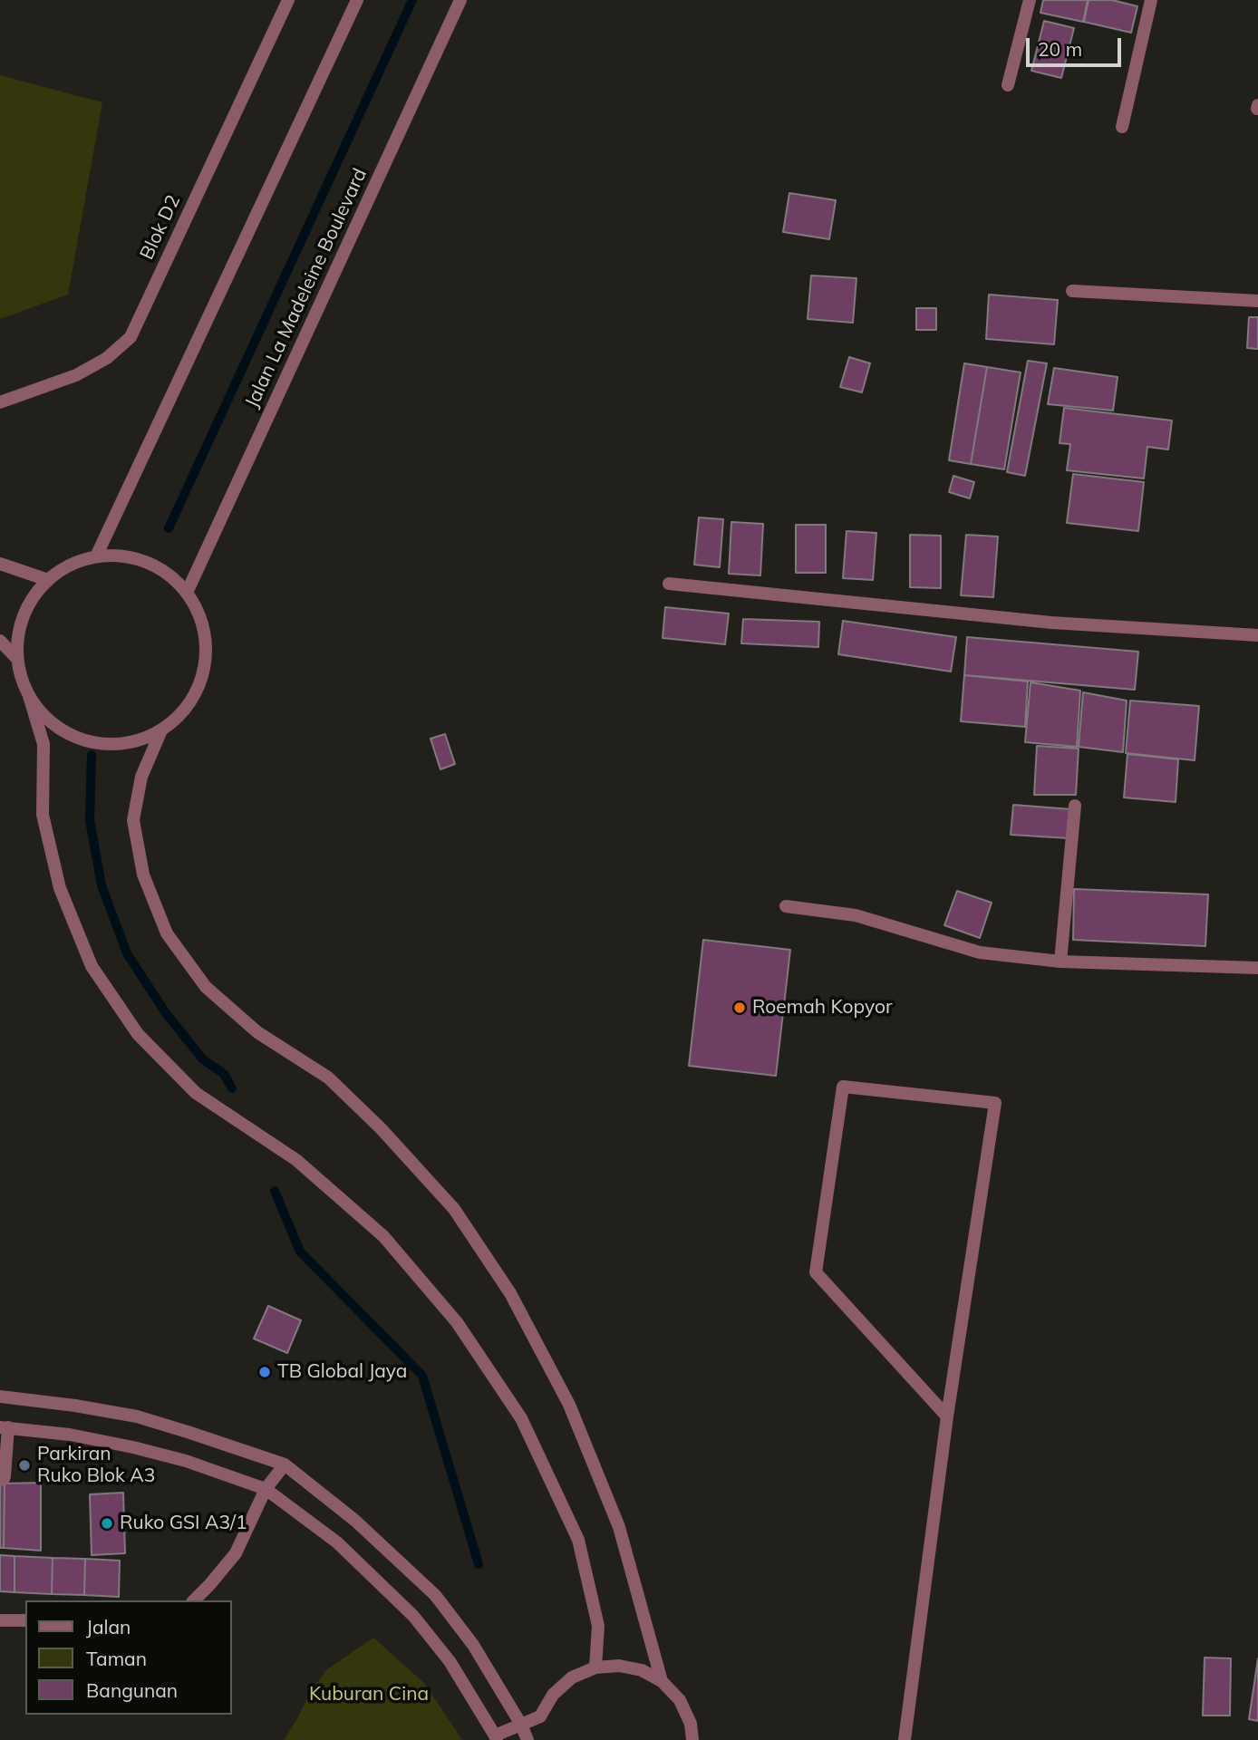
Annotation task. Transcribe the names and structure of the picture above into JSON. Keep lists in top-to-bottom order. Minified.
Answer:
{"streets":{"street":["Blok D2","Jalan La Madeleine Boulevard"]},"parks":["Kuburan Cina"],"places":["Roemah Kopyor","TB Global Jaya","Parkiran Ruko Blok A3","Ruko GSI A3/1"],"legend":["Jalan","Taman","Bangunan"],"scale_bar":"20 m"}
